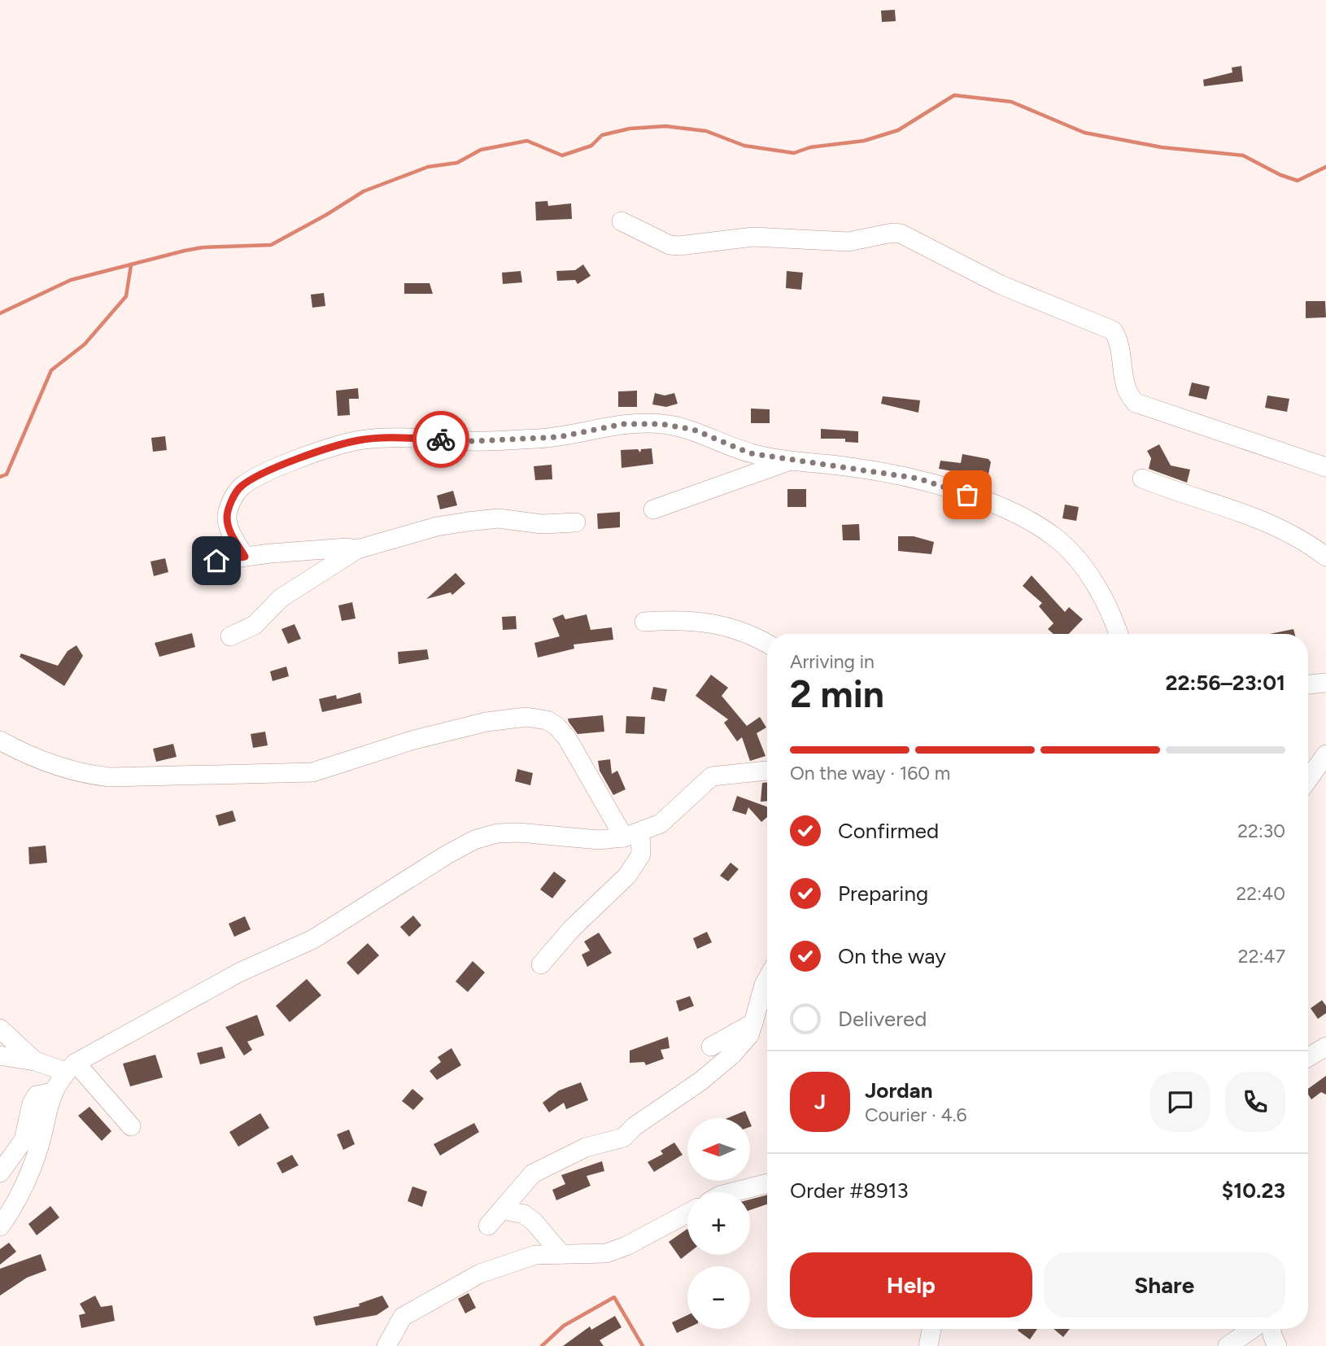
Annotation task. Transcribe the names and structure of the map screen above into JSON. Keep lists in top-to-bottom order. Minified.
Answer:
{"north":"left","page":{"heading":["2 min","Arriving in","22:56–23:01"],"panel":["Jordan","Courier · 4.6","Order #8913","$10.23"],"bar":"On the way · 160 m","list":[["Confirmed","22:30"],["Preparing","22:40"],["On the way","22:47"],"Delivered"],"round":"J","map_buttons":["+","−"],"buttons":["Help","Share"]}}
